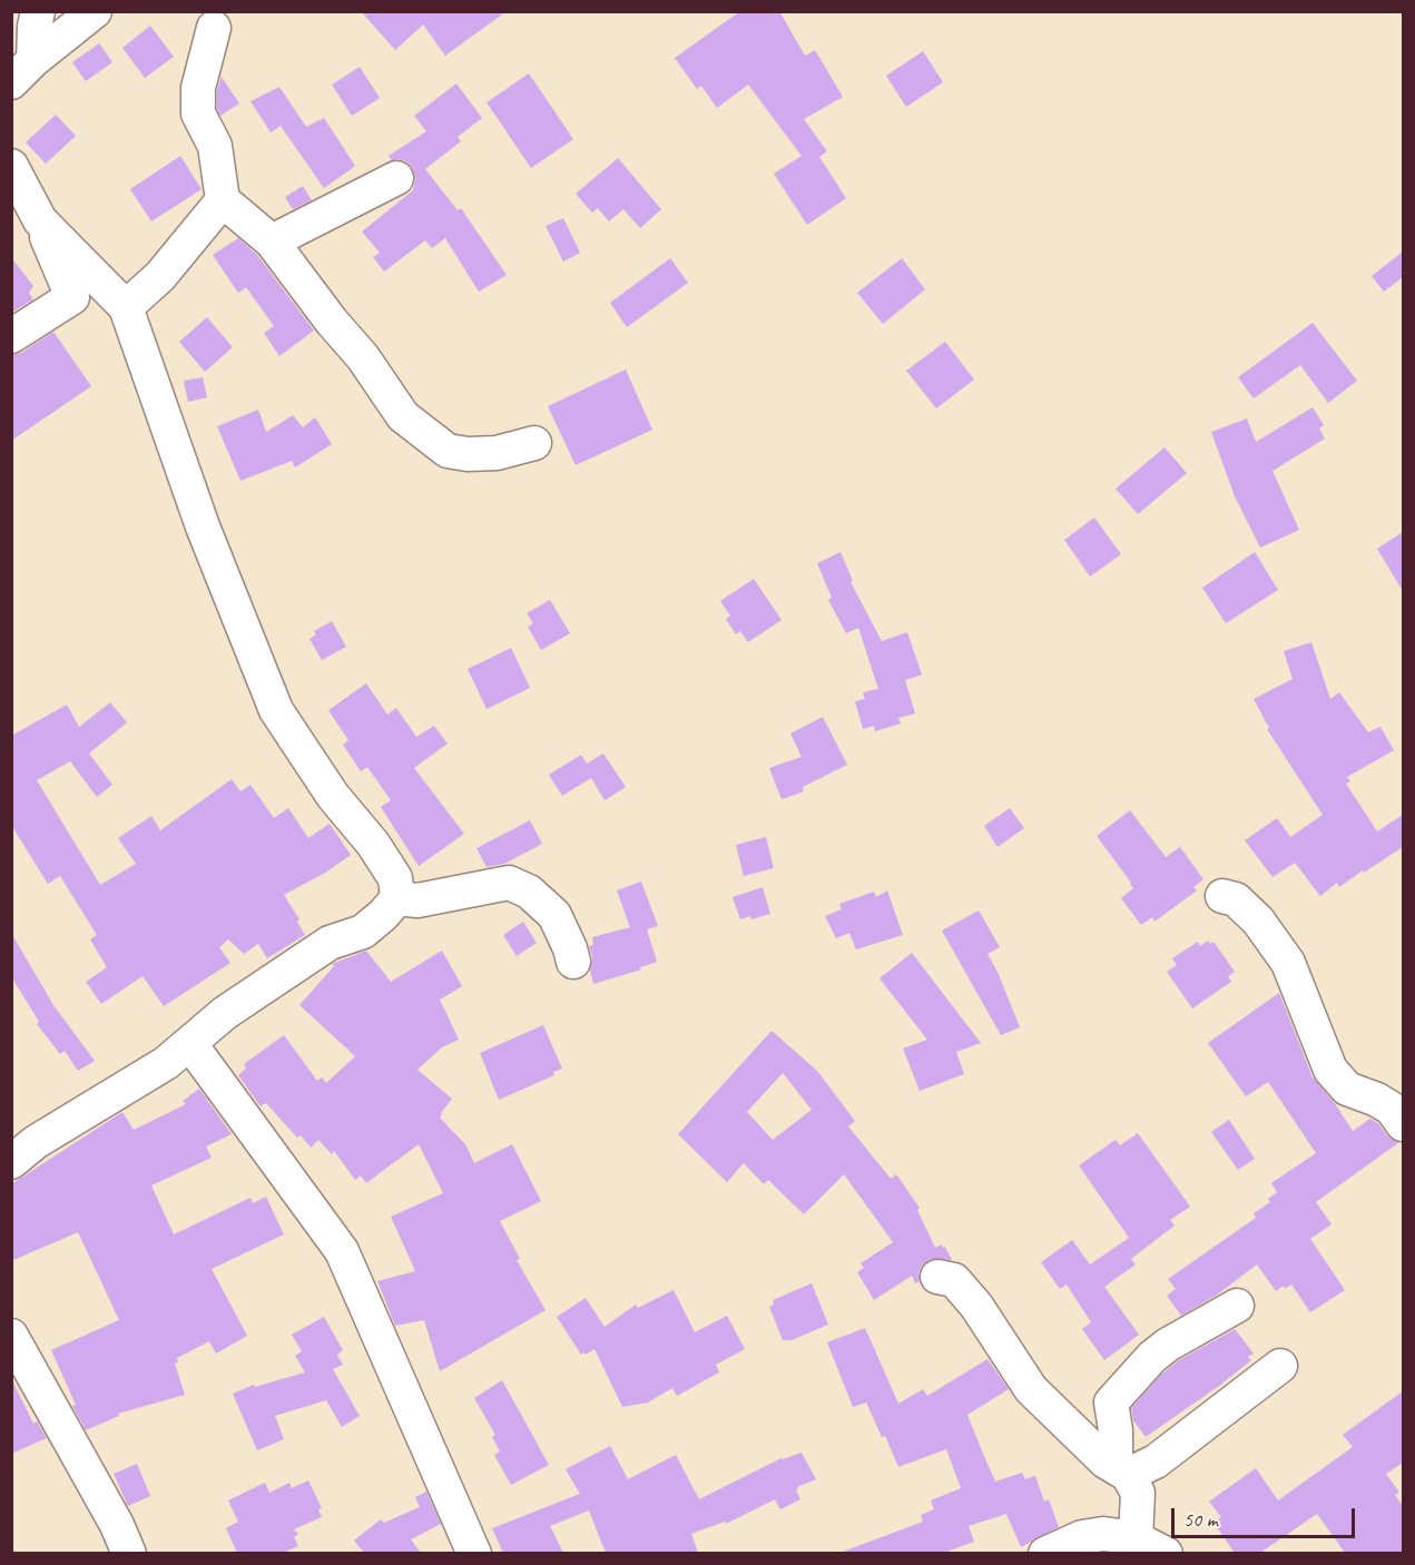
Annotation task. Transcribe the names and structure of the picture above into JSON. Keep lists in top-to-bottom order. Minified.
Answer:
{"scale_bar":"50 m"}
